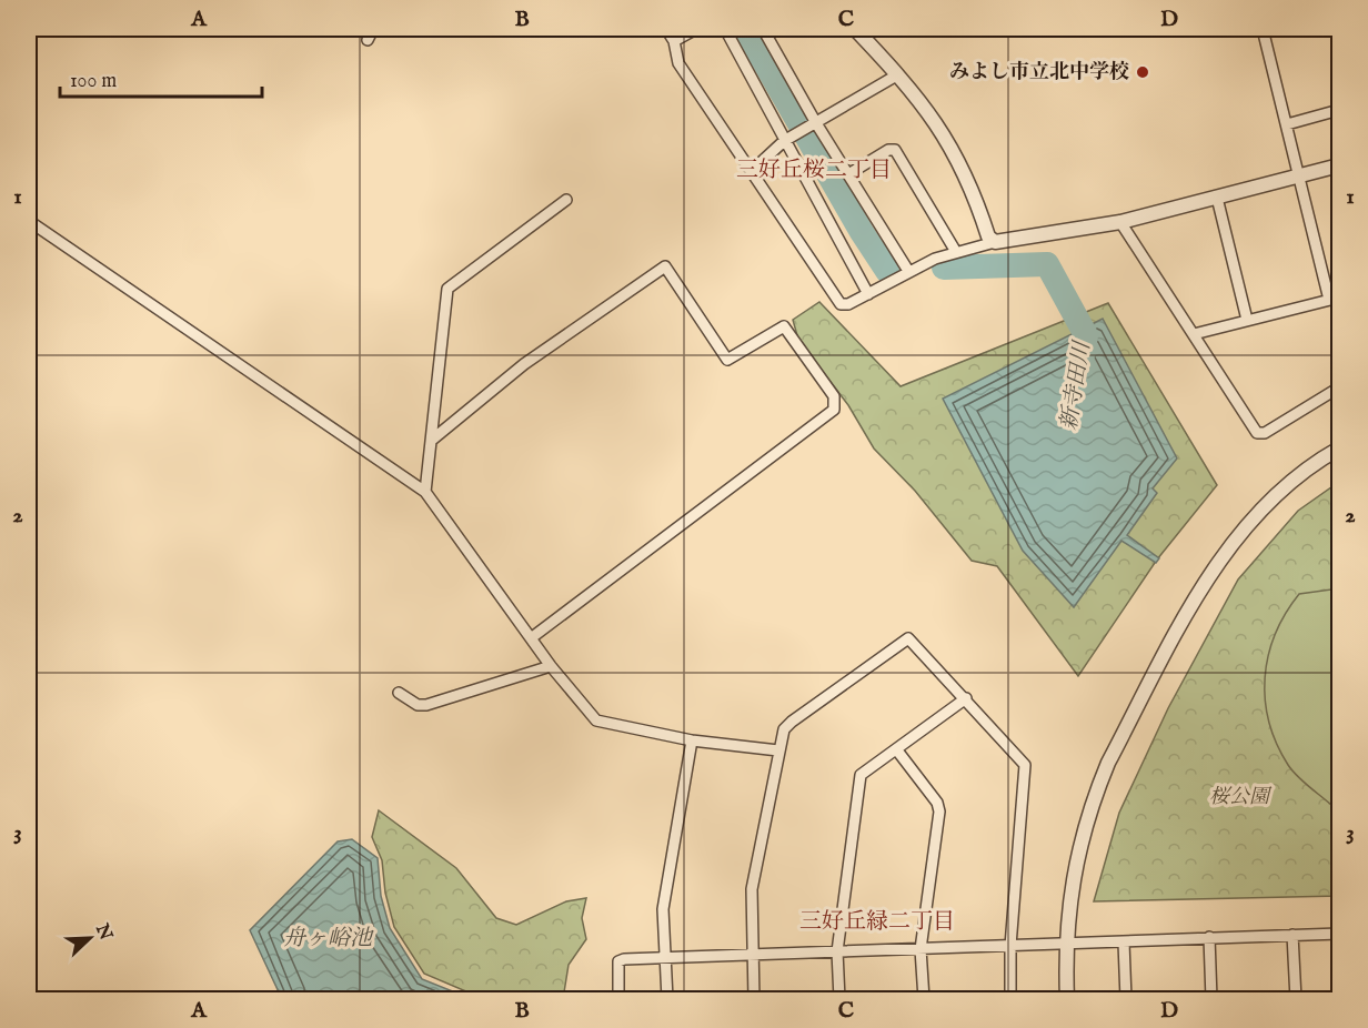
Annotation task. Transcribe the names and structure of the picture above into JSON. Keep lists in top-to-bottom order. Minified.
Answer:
{"districts":["三好丘桜二丁目","三好丘緑二丁目"],"water":["新寺田川","舟ヶ峪池"],"parks":["桜公園"],"places":["みよし市立北中学校"],"scale_bar":"100 m","north":"top right","grid":{"columns":["A","B","C","D"],"rows":["1","2","3"]}}
